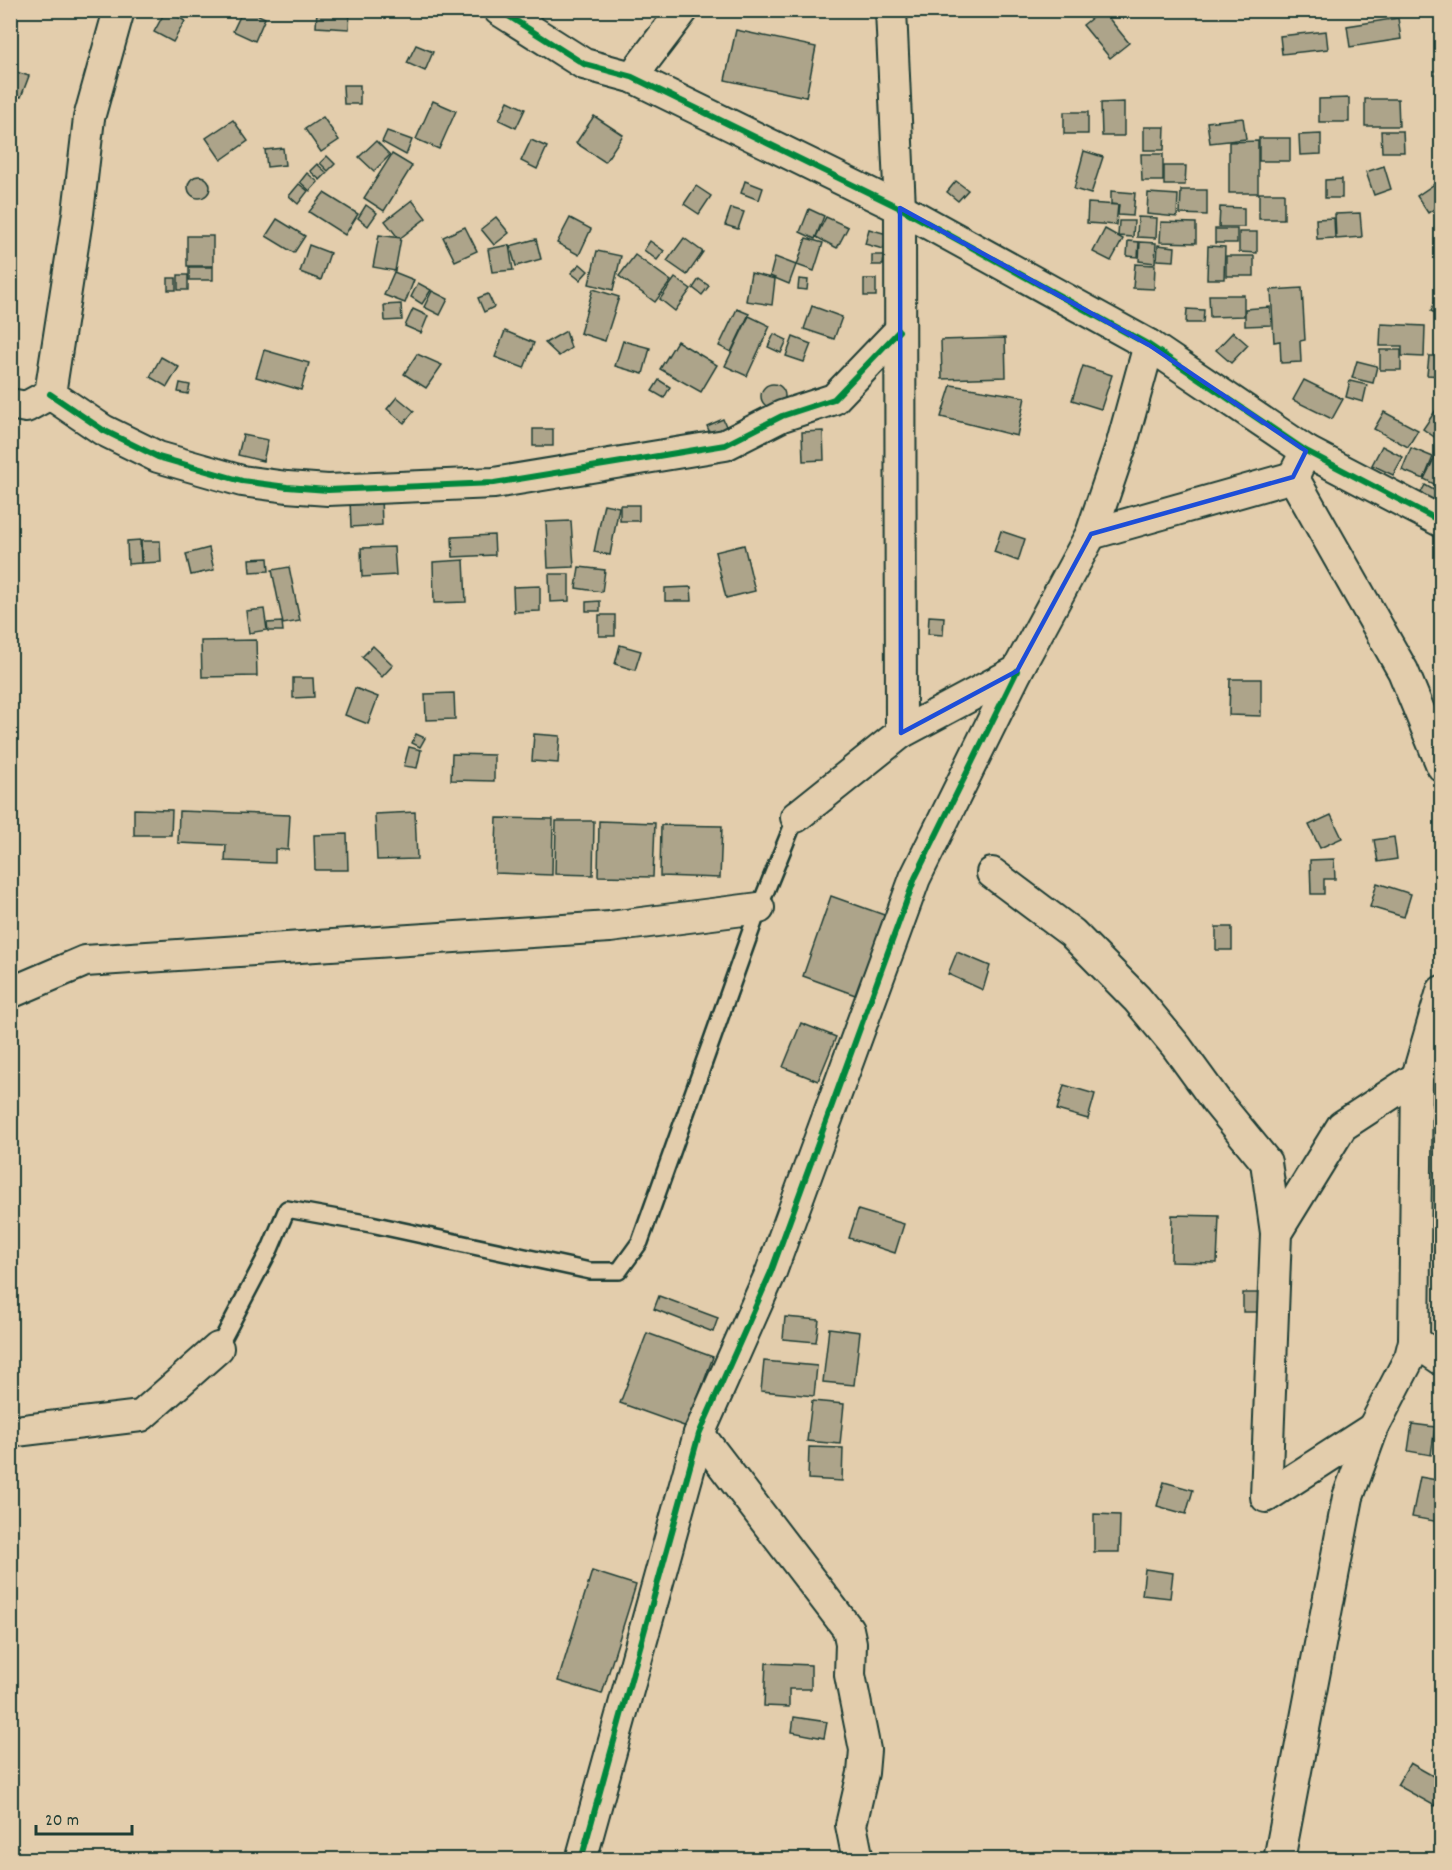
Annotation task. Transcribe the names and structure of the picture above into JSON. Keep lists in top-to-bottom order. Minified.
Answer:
{"scale_bar":"20 m"}
